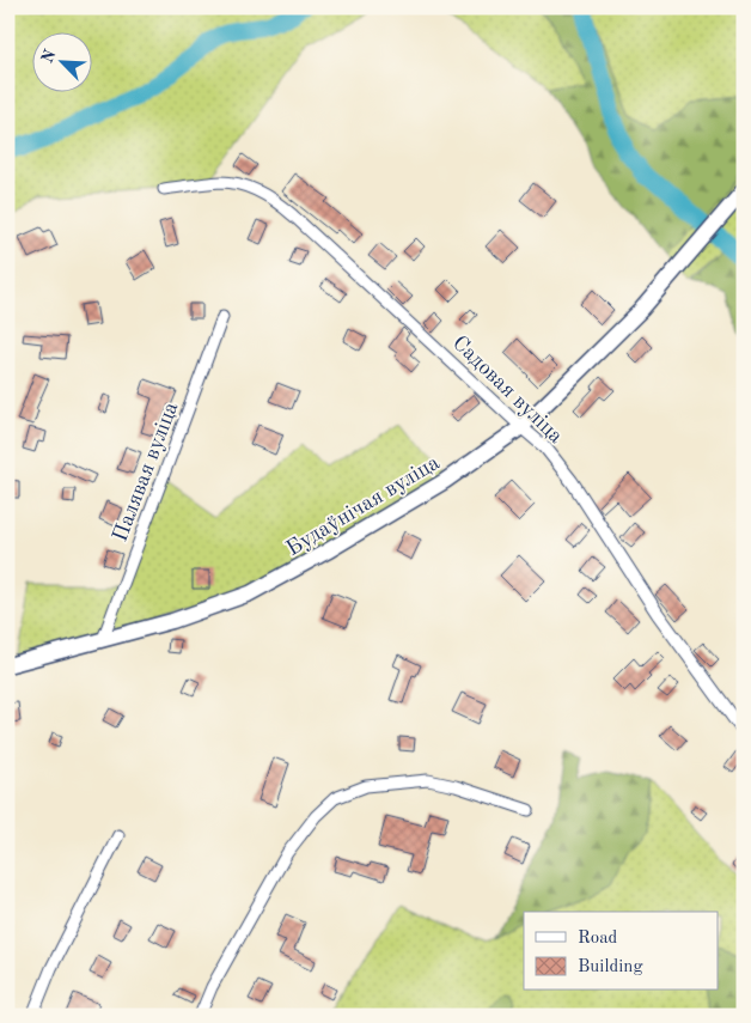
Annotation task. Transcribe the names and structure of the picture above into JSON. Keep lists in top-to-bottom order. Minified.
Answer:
{"streets":{"main road":["Будаўнічая вуліца"],"street":["Садовая вуліца","Палявая вуліца"]},"crossings":[["Садовая вуліца","Будаўнічая вуліца"],["Палявая вуліца","Будаўнічая вуліца"]],"legend":["Road","Building"],"north":"top left"}
